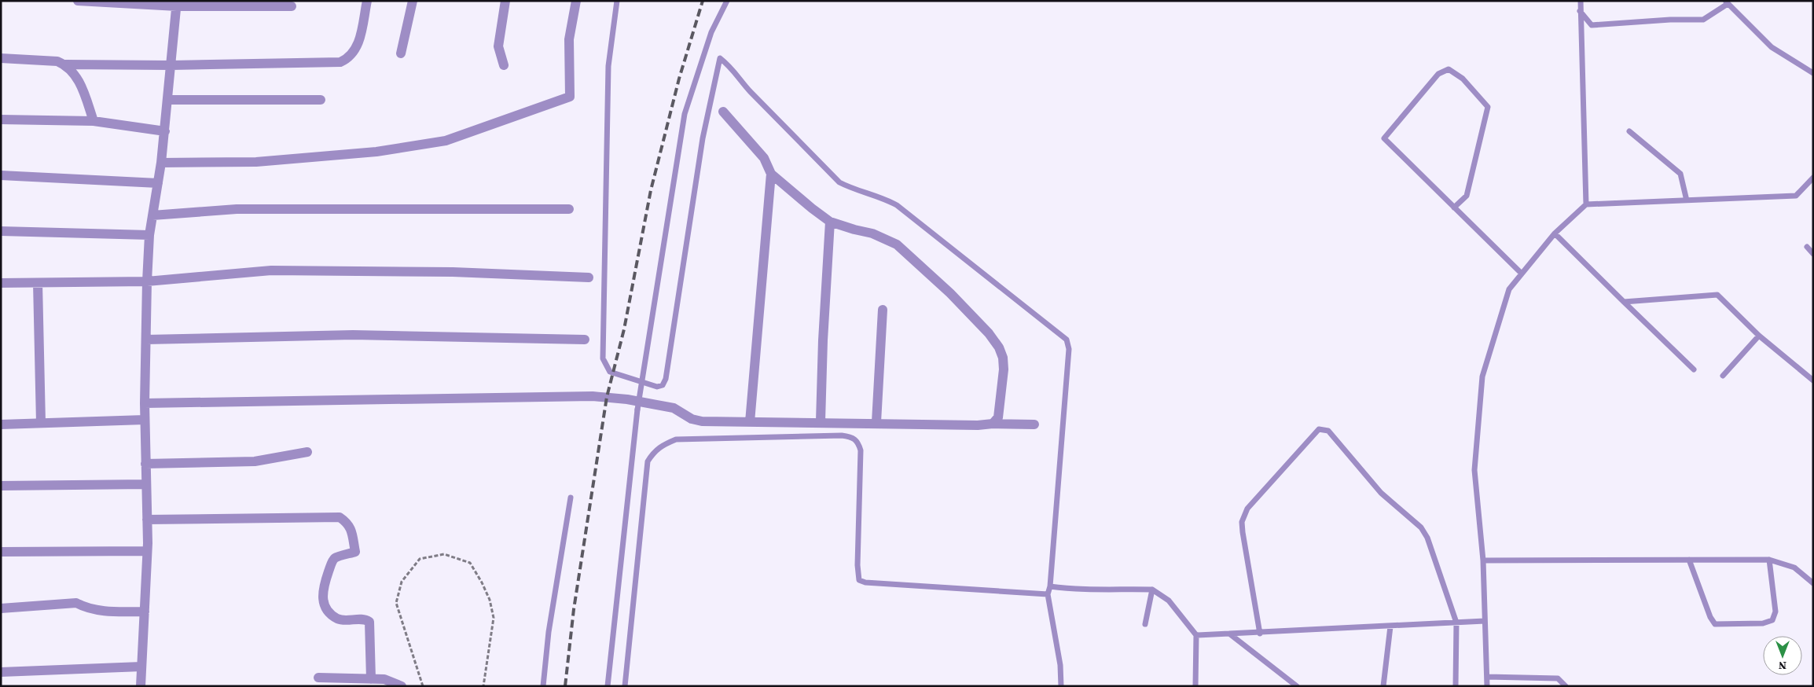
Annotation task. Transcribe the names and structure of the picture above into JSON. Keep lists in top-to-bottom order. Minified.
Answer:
{"north":"bottom"}
